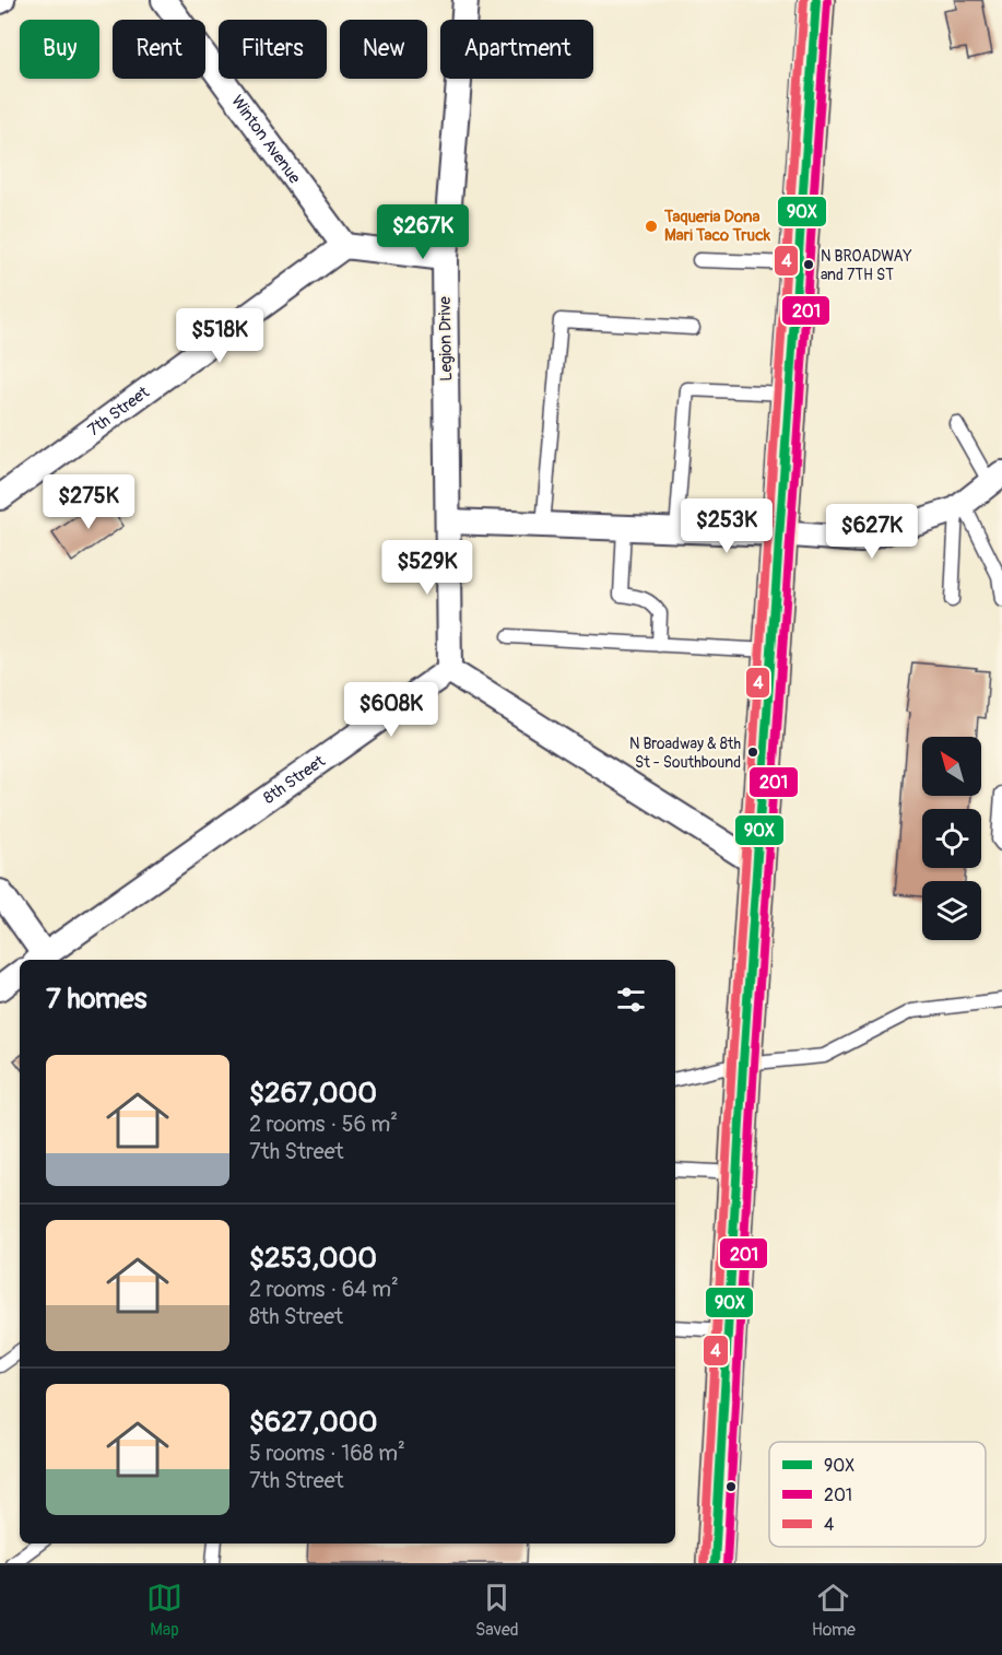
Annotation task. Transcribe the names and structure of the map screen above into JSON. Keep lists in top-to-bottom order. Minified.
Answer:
{"streets":{"street":["Winton Avenue","Legion Drive","7th Street","8th Street"]},"crossings":[["Winton Avenue","7th Street"],["Legion Drive","8th Street"]],"places":["Taqueria Dona Mari Taco Truck","N BROADWAY and 7TH ST","N Broadway & 8th St - Southbound"],"lines":["transit line 90X","transit line 4","transit line 201"],"legend":["90X","201","4"],"north":"top left","page":{"chip":["Buy","Rent","Filters","New","Apartment"],"price":["$267K","$518K","$275K","$253K","$627K","$529K","$608K"],"heading":"7 homes","list":[{"name":"$267,000","note":"2 rooms · 56 m² · 7th Street"},{"name":"$253,000","note":"2 rooms · 64 m² · 8th Street"},{"name":"$627,000","note":"5 rooms · 168 m² · 7th Street"}],"tabs":["Map","Saved","Home"]}}
